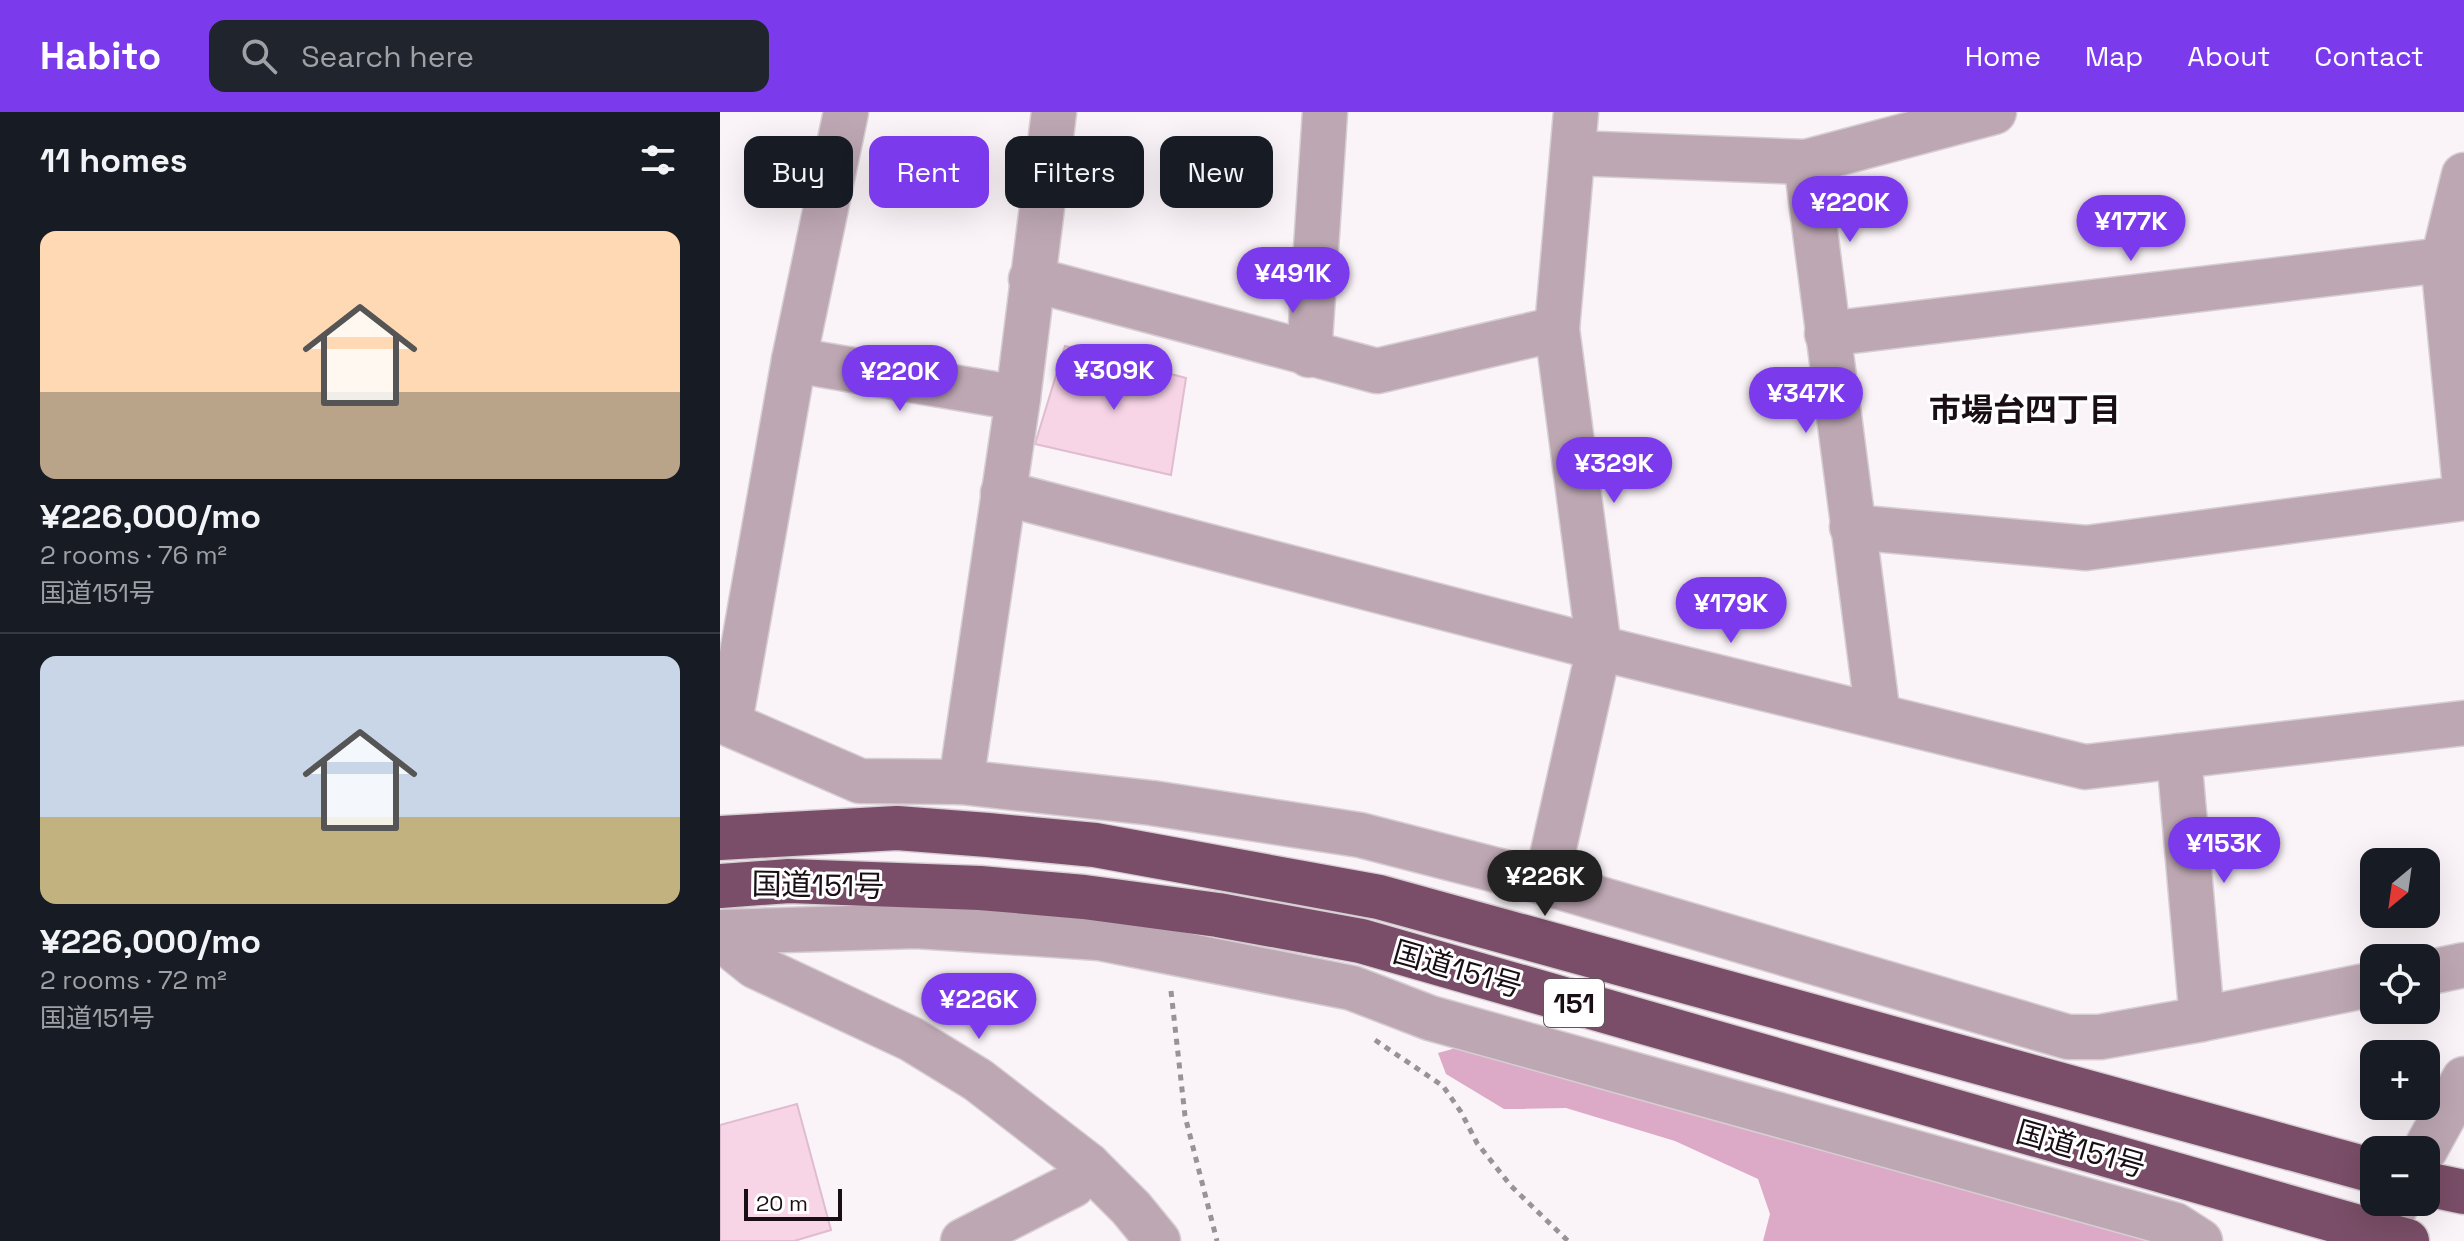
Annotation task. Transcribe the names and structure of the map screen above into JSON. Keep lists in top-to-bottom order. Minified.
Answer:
{"streets":{"highway":["国道151号","151"]},"districts":["市場台四丁目"],"scale_bar":"20 m","north":"bottom left","page":{"header":"Habito","search":"Search here","nav":["Home","Map","About","Contact"],"heading":"11 homes","chip":["Buy","Rent","Filters","New"],"price":["¥220K","¥177K","¥491K","¥309K","¥220K","¥347K","¥329K","¥179K","¥153K","¥226K","¥226K"],"list":[{"name":"¥226,000/mo","note":"2 rooms · 76 m² · 国道151号"},{"name":"¥226,000/mo","note":"2 rooms · 72 m² · 国道151号"}],"map_buttons":["+","−"],"scale":"20 m"}}
